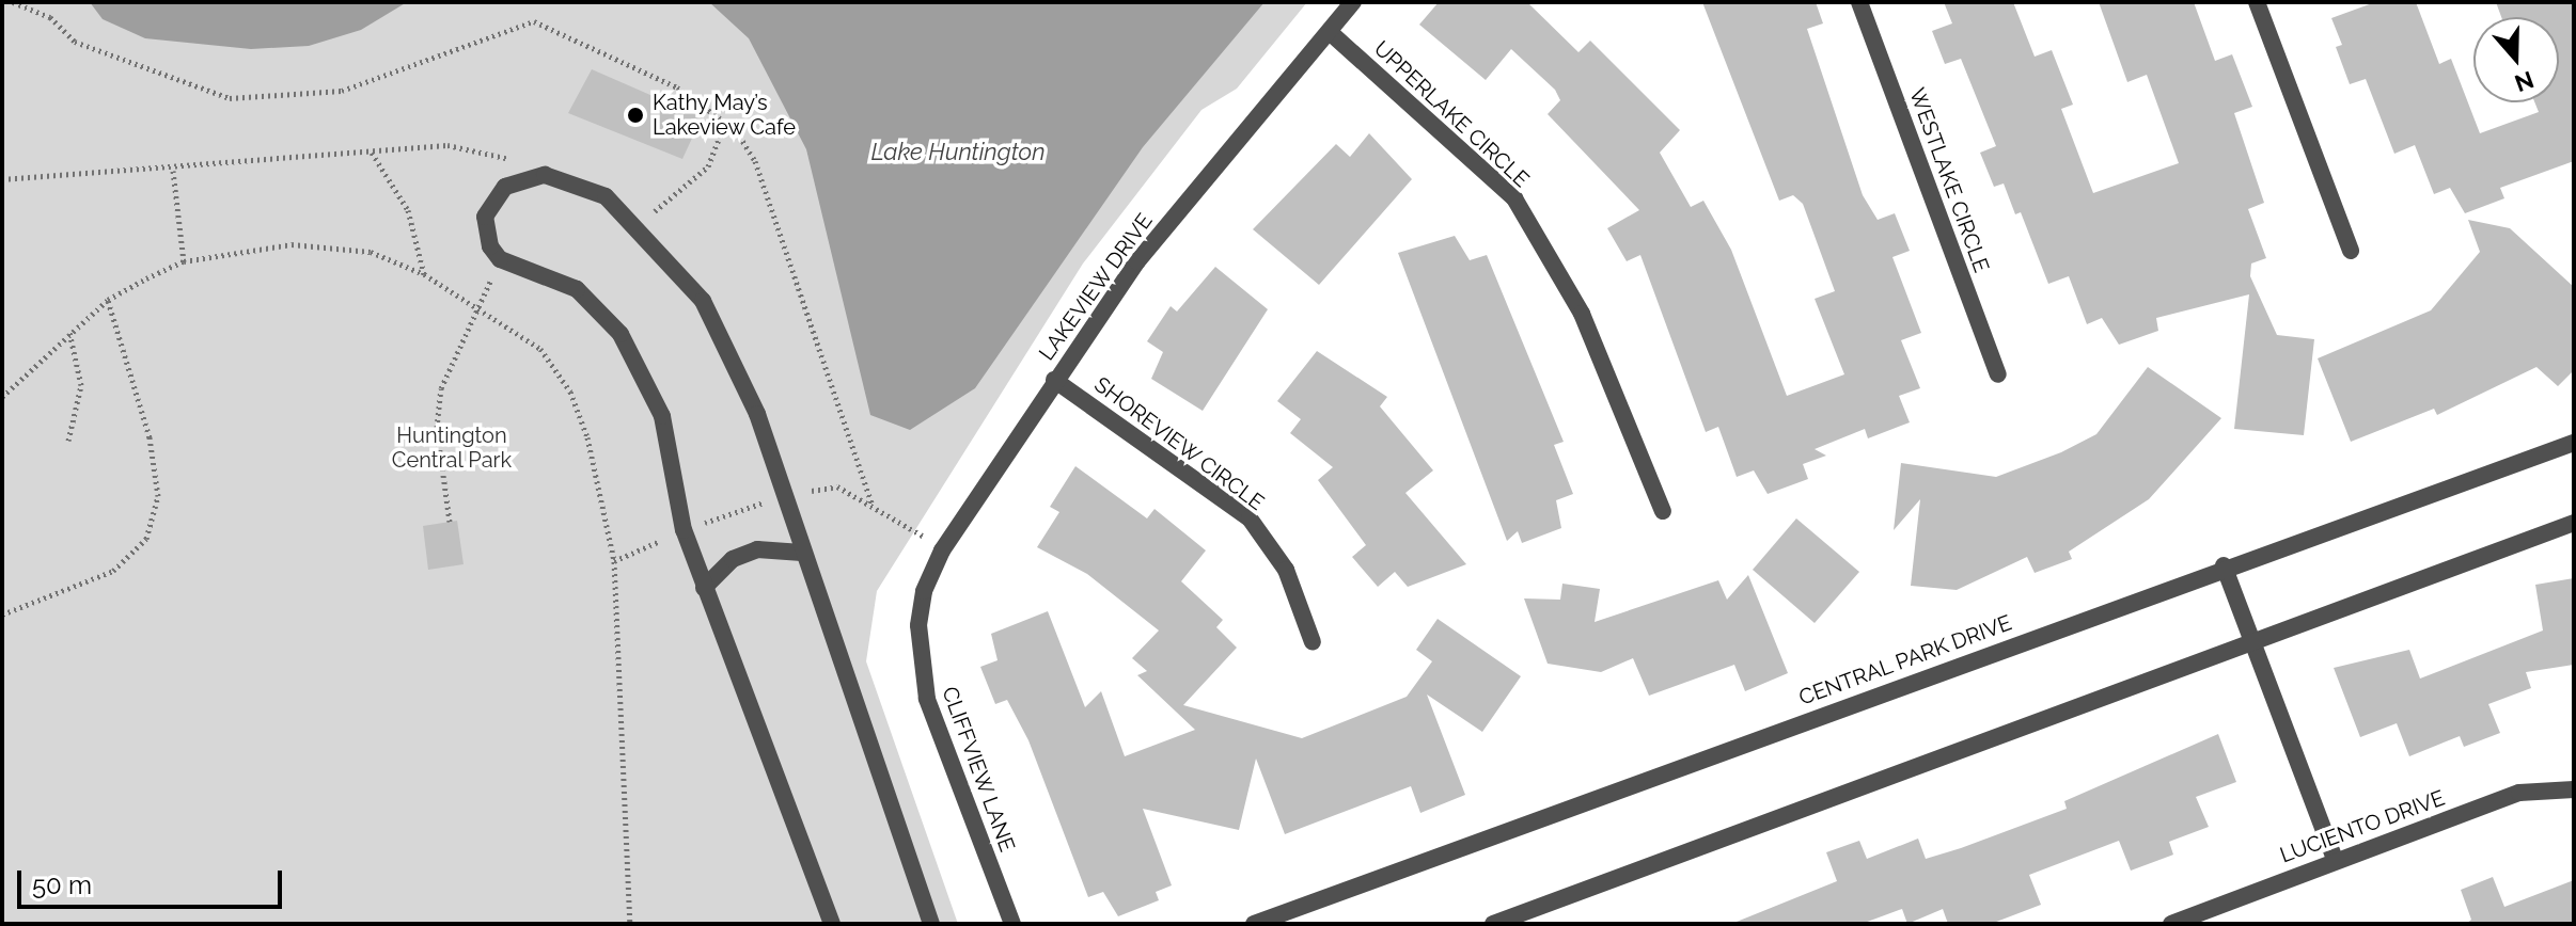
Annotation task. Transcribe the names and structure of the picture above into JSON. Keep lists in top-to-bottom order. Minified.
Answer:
{"streets":{"street":["UPPERLAKE CIRCLE","WESTLAKE CIRCLE","LAKEVIEW DRIVE","SHOREVIEW CIRCLE","CENTRAL PARK DRIVE","CLIFFVIEW LANE","LUCIENTO DRIVE"]},"crossings":[["UPPERLAKE CIRCLE","LAKEVIEW DRIVE"],["LAKEVIEW DRIVE","SHOREVIEW CIRCLE"],["LAKEVIEW DRIVE","CLIFFVIEW LANE"]],"water":["Lake Huntington"],"parks":["Huntington Central Park"],"places":["Kathy May’s Lakeview Cafe"],"scale_bar":"50 m","north":"bottom"}
